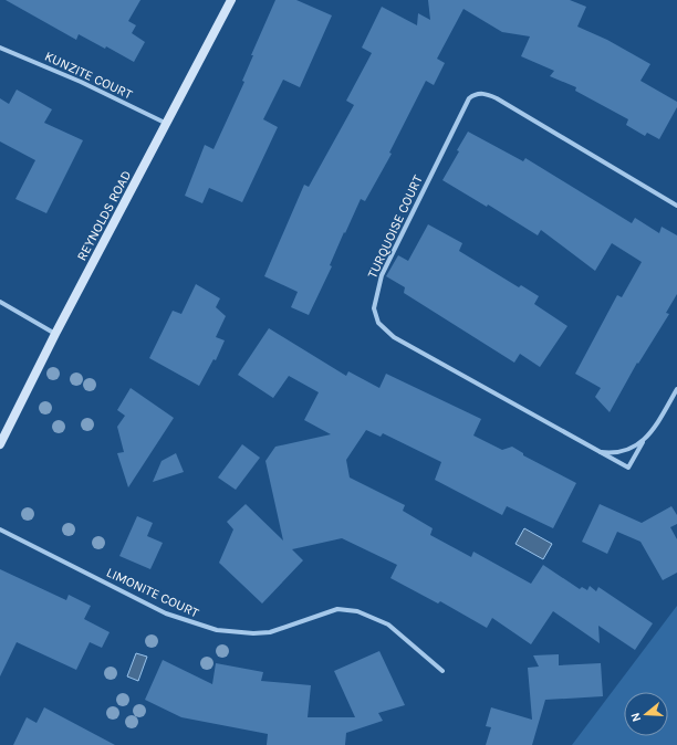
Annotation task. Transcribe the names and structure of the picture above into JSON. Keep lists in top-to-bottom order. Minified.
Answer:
{"streets":{"street":["KUNZITE COURT","REYNOLDS ROAD","TURQUOISE COURT","LIMONITE COURT"]},"crossings":[["KUNZITE COURT","REYNOLDS ROAD"]],"north":"left"}
